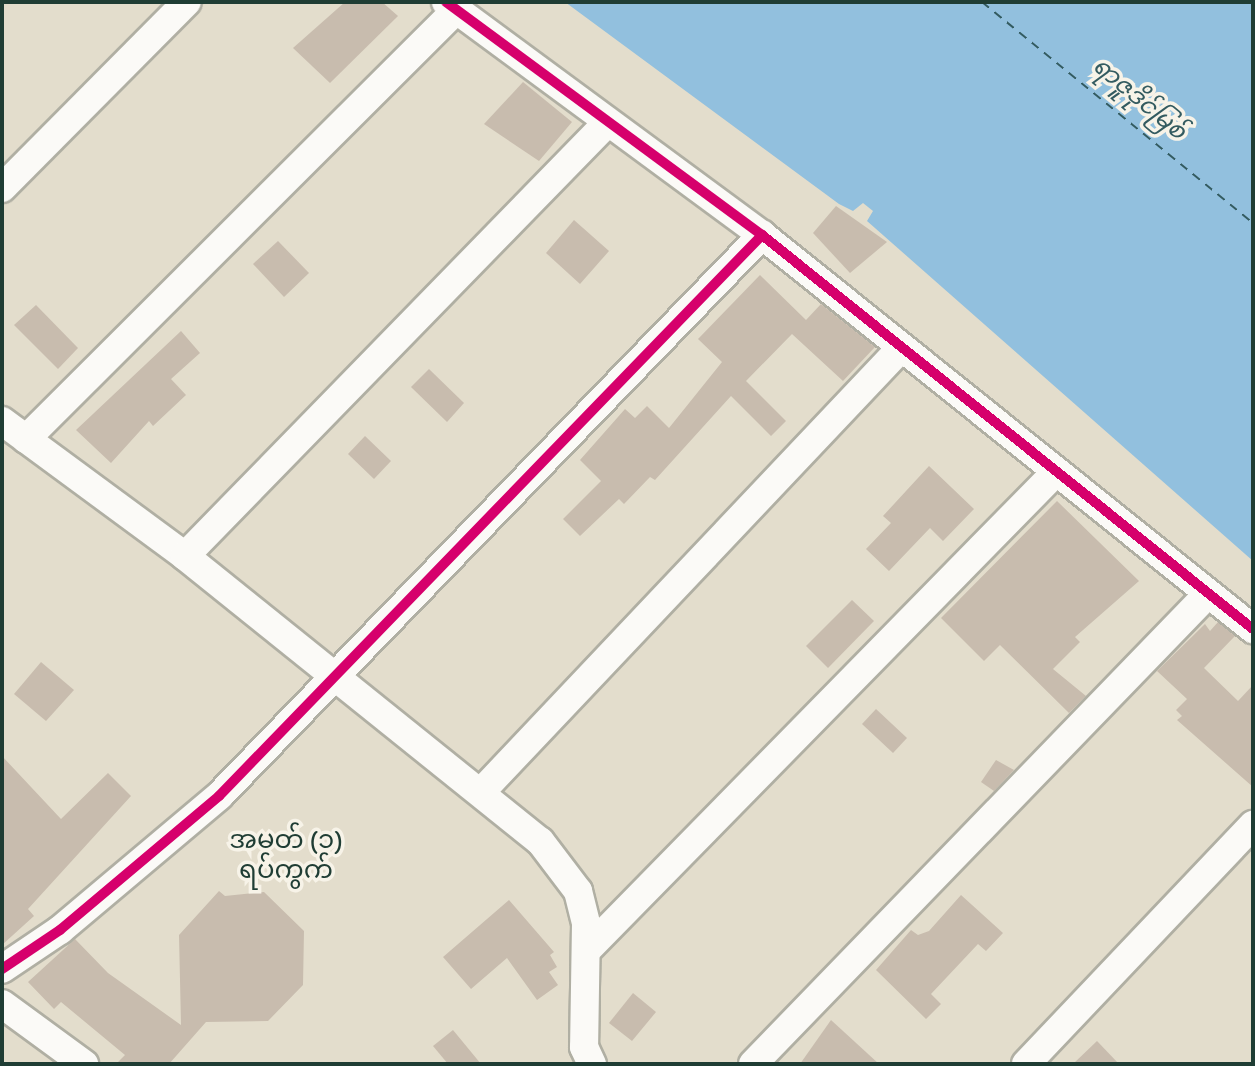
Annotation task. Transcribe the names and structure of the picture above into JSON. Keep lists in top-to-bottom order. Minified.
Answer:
{"districts":["အမှတ် (၁) ရပ်ကွက်"],"water":["ရာဇူဒိုင်မြစ်"]}
